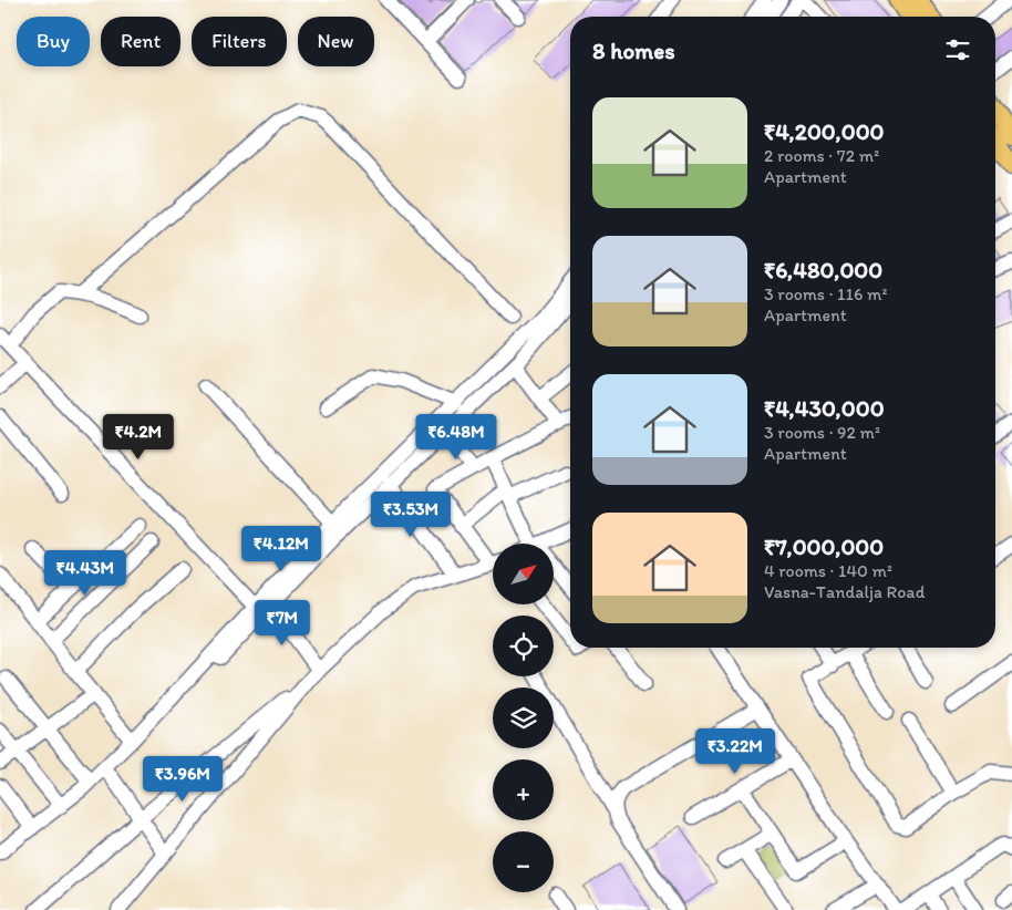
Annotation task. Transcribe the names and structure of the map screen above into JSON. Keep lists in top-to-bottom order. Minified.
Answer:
{"north":"top right","page":{"chip":["Buy","Rent","Filters","New"],"heading":"8 homes","list":[{"name":"₹4,200,000","note":"2 rooms · 72 m² · Apartment"},{"name":"₹6,480,000","note":"3 rooms · 116 m² · Apartment"},{"name":"₹4,430,000","note":"3 rooms · 92 m² · Apartment"},{"name":"₹7,000,000","note":"4 rooms · 140 m² · Vasna-Tandalja Road"}],"price":["₹4.2M","₹6.48M","₹3.53M","₹4.12M","₹4.43M","₹7M","₹3.22M","₹3.96M"],"map_buttons":["+","−"]}}
